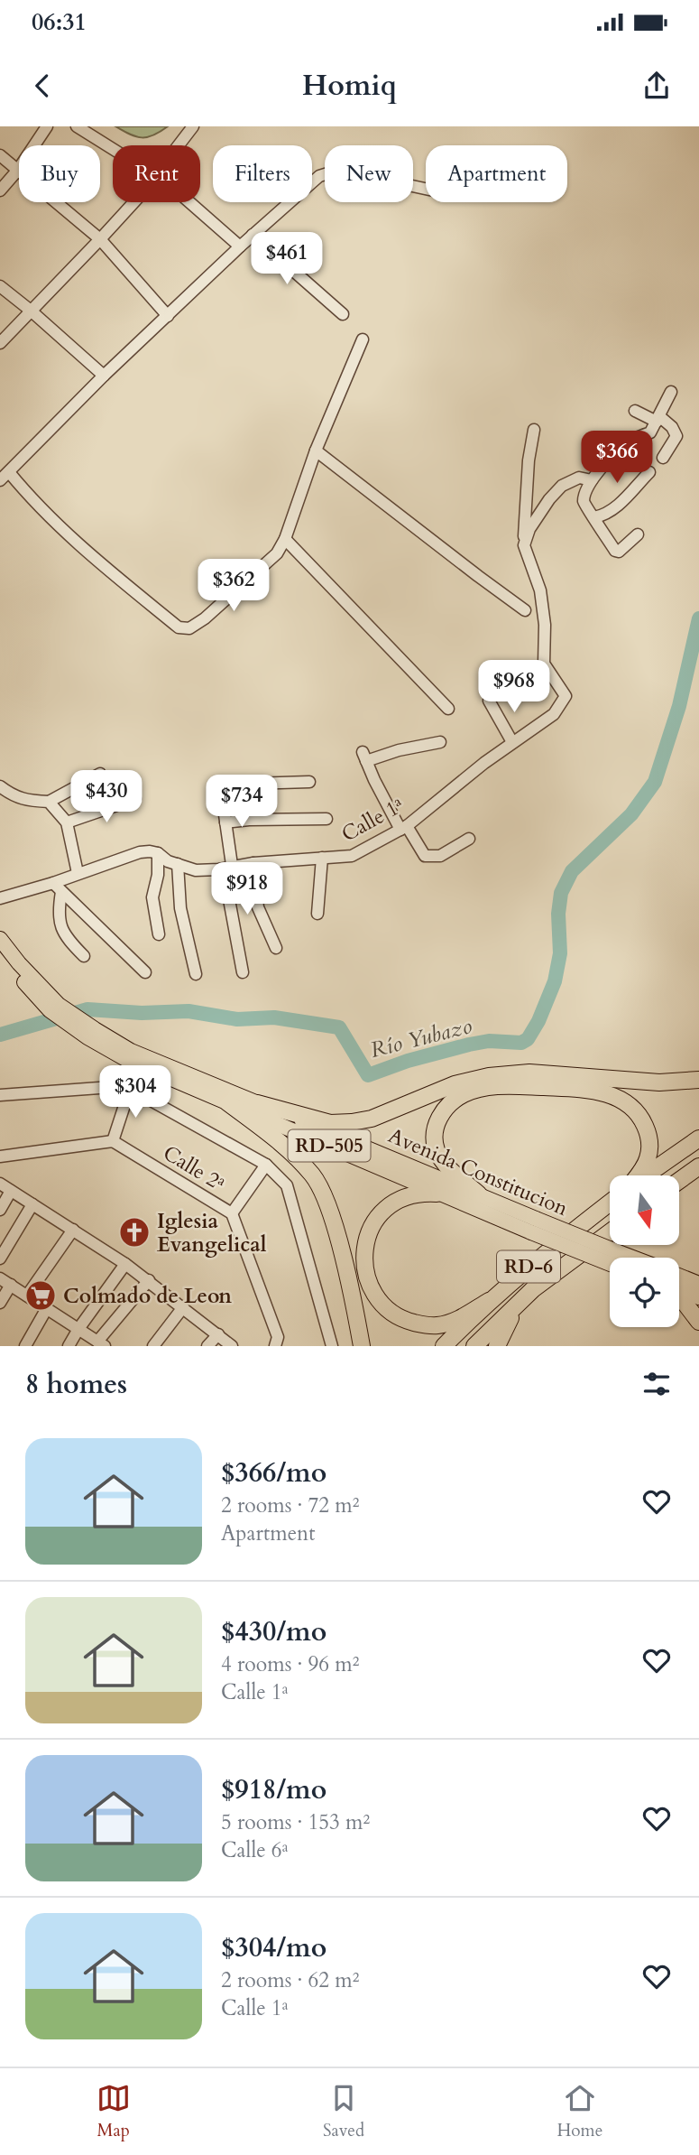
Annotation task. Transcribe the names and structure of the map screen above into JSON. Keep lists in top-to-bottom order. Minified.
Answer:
{"streets":{"highway":["RD-6"],"main road":["RD-505","Avenida Constitucion"],"street":["Calle 1ª","Calle 2ª"]},"crossings":[["RD-505","Avenida Constitucion"]],"water":["Río Yubazo"],"places":{"church":["Iglesia Evangelical"],"supermarket":["Colmado de Leon"]},"north":"bottom","page":{"status":"06:31","header":"Homiq","chip":["Buy","Rent","Filters","New","Apartment"],"price":["$461","$366","$362","$968","$430","$734","$918","$304"],"heading":"8 homes","list":[{"name":"$366/mo","note":"2 rooms · 72 m² · Apartment"},{"name":"$430/mo","note":"4 rooms · 96 m² · Calle 1ª"},{"name":"$918/mo","note":"5 rooms · 153 m² · Calle 6ª"},{"name":"$304/mo","note":"2 rooms · 62 m² · Calle 1ª"}],"tabs":["Map","Saved","Home"]}}
